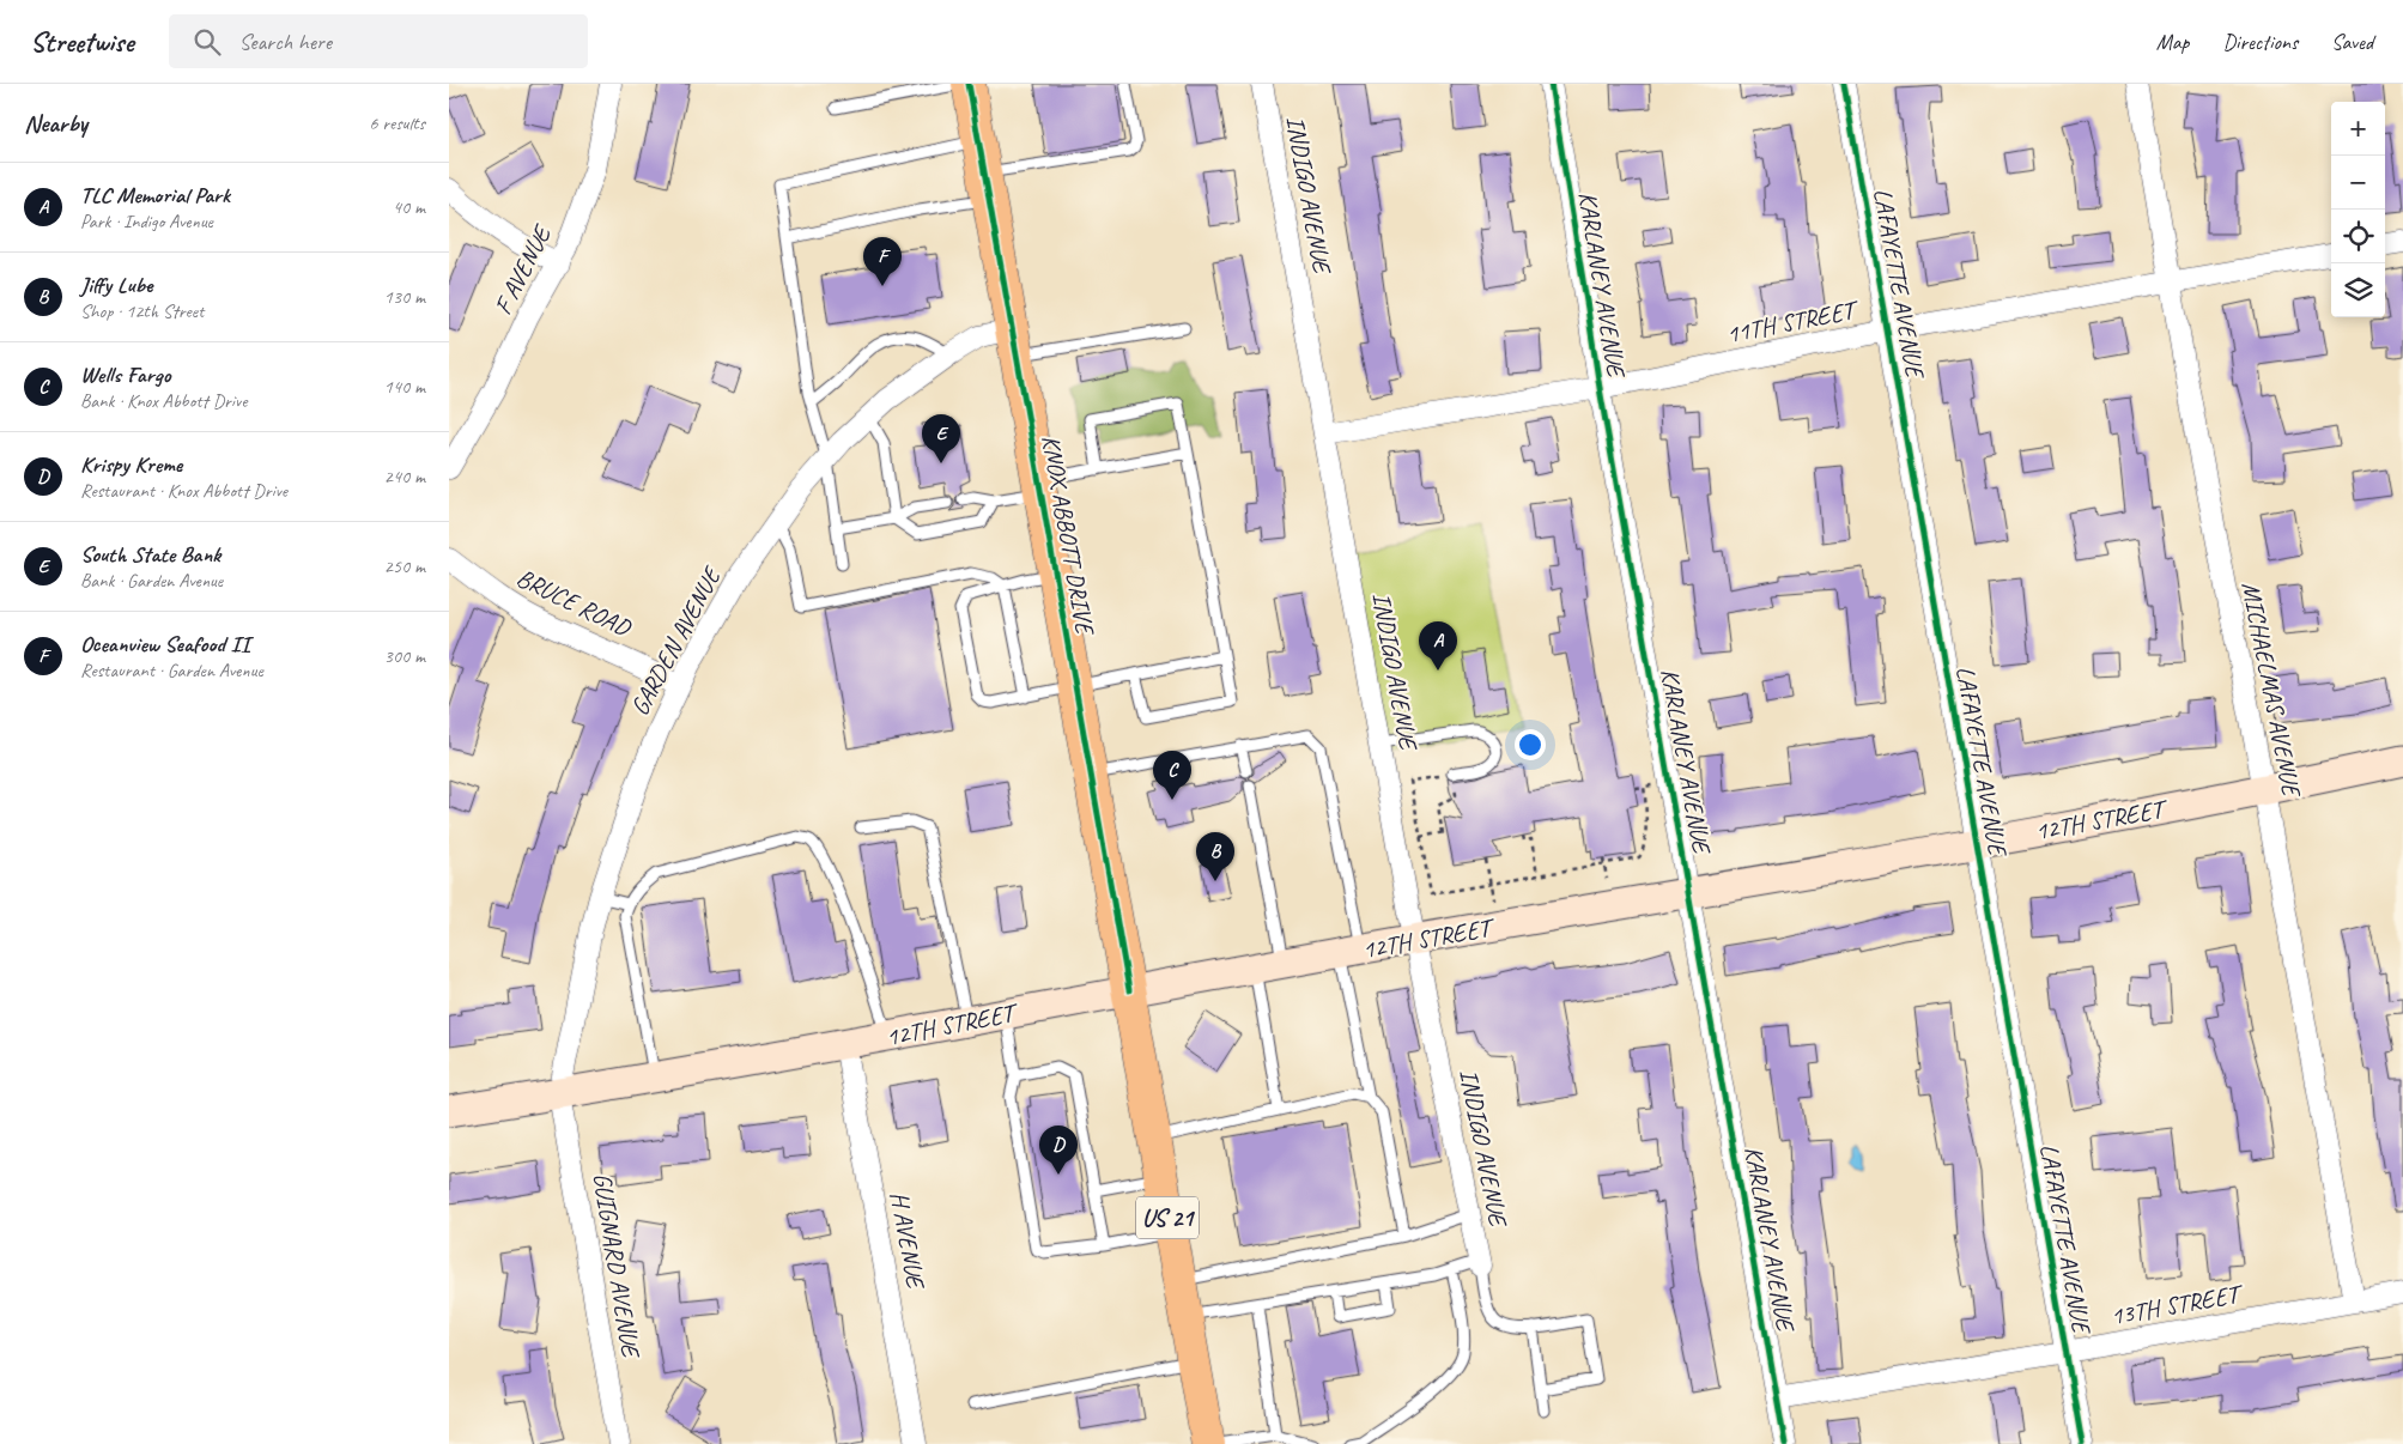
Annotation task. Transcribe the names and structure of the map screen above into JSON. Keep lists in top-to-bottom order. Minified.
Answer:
{"streets":{"main road":["KNOX ABBOTT DRIVE","12TH STREET","US 21"],"street":["INDIGO AVENUE","F AVENUE","LAFAYETTE AVENUE","KARLANEY AVENUE","11TH STREET","BRUCE ROAD","GARDEN AVENUE","MICHAELMAS AVENUE","H AVENUE","GUIGNARD AVENUE","13TH STREET"]},"crossings":[["INDIGO AVENUE","11TH STREET"],["INDIGO AVENUE","12TH STREET"],["LAFAYETTE AVENUE","11TH STREET"],["LAFAYETTE AVENUE","12TH STREET"],["LAFAYETTE AVENUE","13TH STREET"],["KARLANEY AVENUE","11TH STREET"],["KARLANEY AVENUE","12TH STREET"],["KARLANEY AVENUE","13TH STREET"],["11TH STREET","MICHAELMAS AVENUE"],["KNOX ABBOTT DRIVE","GARDEN AVENUE"],["KNOX ABBOTT DRIVE","12TH STREET"],["BRUCE ROAD","GARDEN AVENUE"],["GARDEN AVENUE","12TH STREET"],["GARDEN AVENUE","GUIGNARD AVENUE"],["MICHAELMAS AVENUE","12TH STREET"],["MICHAELMAS AVENUE","13TH STREET"],["12TH STREET","H AVENUE"],["12TH STREET","GUIGNARD AVENUE"]],"page":{"header":"Streetwise","search":"Search here","nav":["Map","Directions","Saved"],"heading":["Nearby","6 results"],"map_buttons":["+","−"],"list":[{"mark":"A","name":"TLC Memorial Park","note":"Park · Indigo Avenue","value":"40 m"},{"mark":"B","name":"Jiffy Lube","note":"Shop · 12th Street","value":"130 m"},{"mark":"C","name":"Wells Fargo","note":"Bank · Knox Abbott Drive","value":"140 m"},{"mark":"D","name":"Krispy Kreme","note":"Restaurant · Knox Abbott Drive","value":"240 m"},{"mark":"E","name":"South State Bank","note":"Bank · Garden Avenue","value":"250 m"},{"mark":"F","name":"Oceanview Seafood II","note":"Restaurant · Garden Avenue","value":"300 m"}],"pins":["F","E","A","C","B","D"]}}
